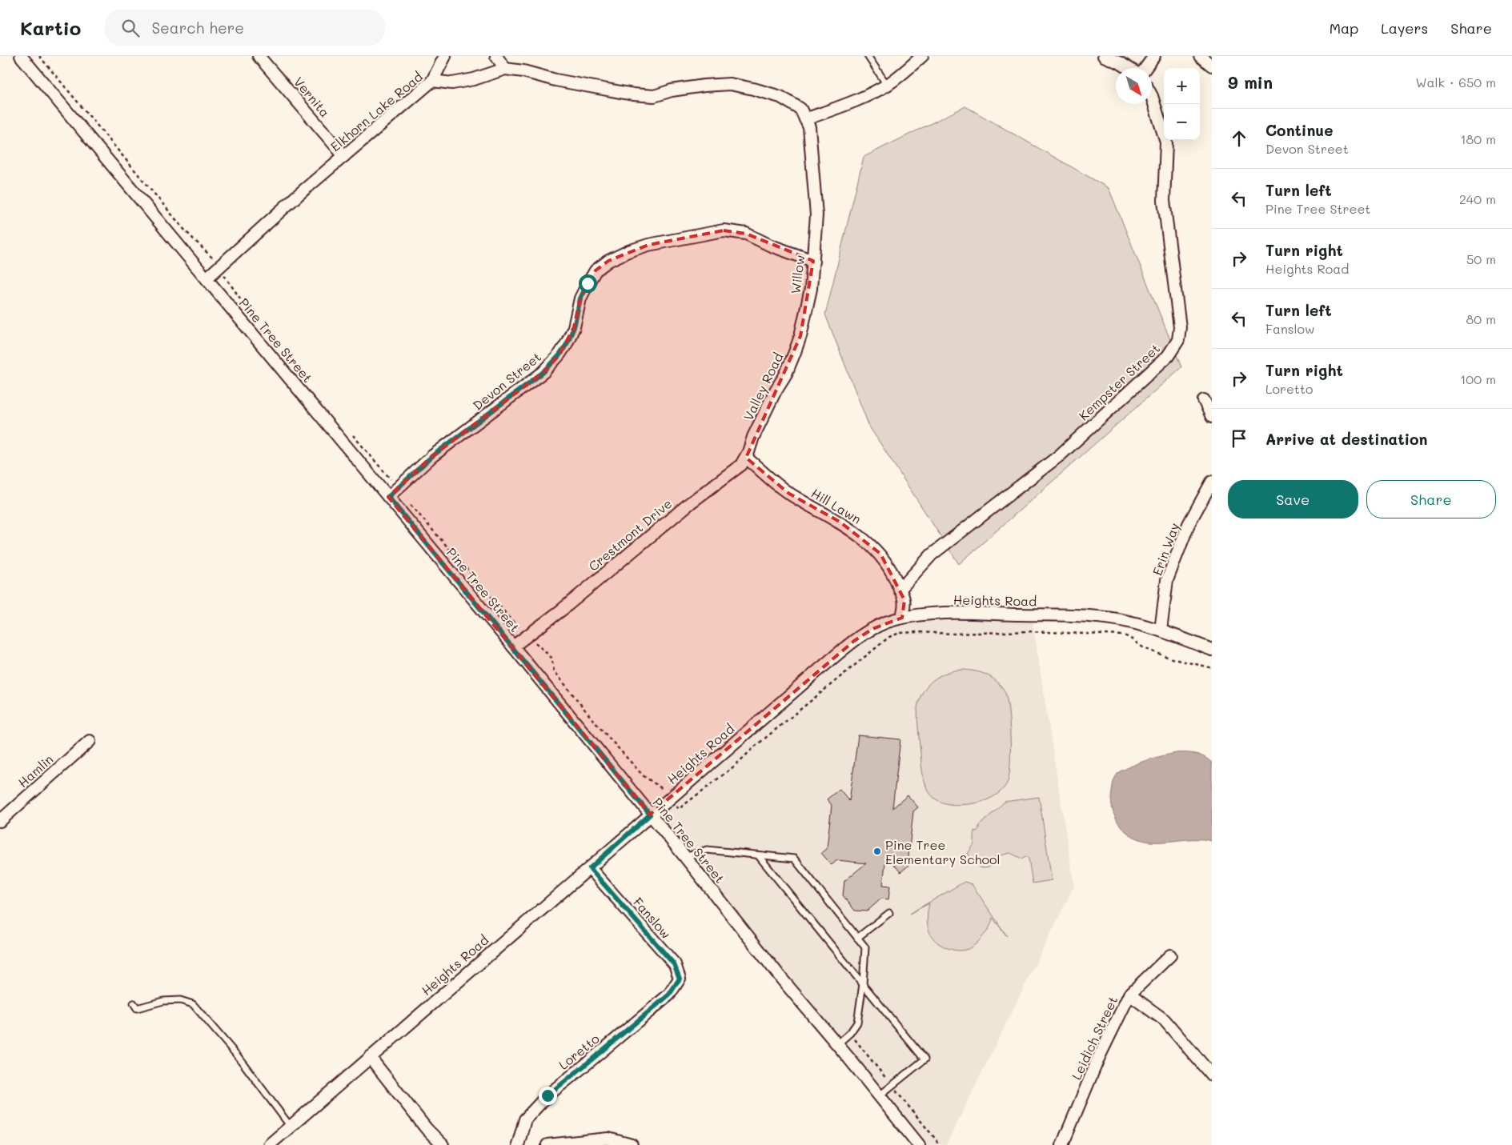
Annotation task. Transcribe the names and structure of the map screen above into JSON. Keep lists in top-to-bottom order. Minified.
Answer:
{"streets":{"street":["Vernita","Elkhorn Lake Road","Willow","Pine Tree Street","Devon Street","Kempster Street","Valley Road","Hill Lawn","Crestmont Drive","Erin Way","Heights Road","Hamlin","Fanslow","Leidich Street","Loretto"]},"crossings":[["Vernita","Elkhorn Lake Road"],["Elkhorn Lake Road","Willow"],["Elkhorn Lake Road","Pine Tree Street"],["Willow","Devon Street"],["Willow","Valley Road"],["Pine Tree Street","Devon Street"],["Pine Tree Street","Crestmont Drive"],["Pine Tree Street","Heights Road"],["Kempster Street","Hill Lawn"],["Valley Road","Crestmont Drive"],["Hill Lawn","Crestmont Drive"],["Erin Way","Heights Road"],["Heights Road","Fanslow"],["Fanslow","Loretto"]],"places":["Pine Tree Elementary School"],"north":"bottom right","page":{"header":"Kartio","search":"Search here","nav":["Map","Layers","Share"],"heading":["9 min","Walk · 650 m"],"map_buttons":["+","−"],"list":[["Continue","Devon Street","180 m"],["Turn left","Pine Tree Street","240 m"],["Turn right","Heights Road","50 m"],["Turn left","Fanslow","80 m"],["Turn right","Loretto","100 m"],"Arrive at destination"],"buttons":["Save","Share"]}}
